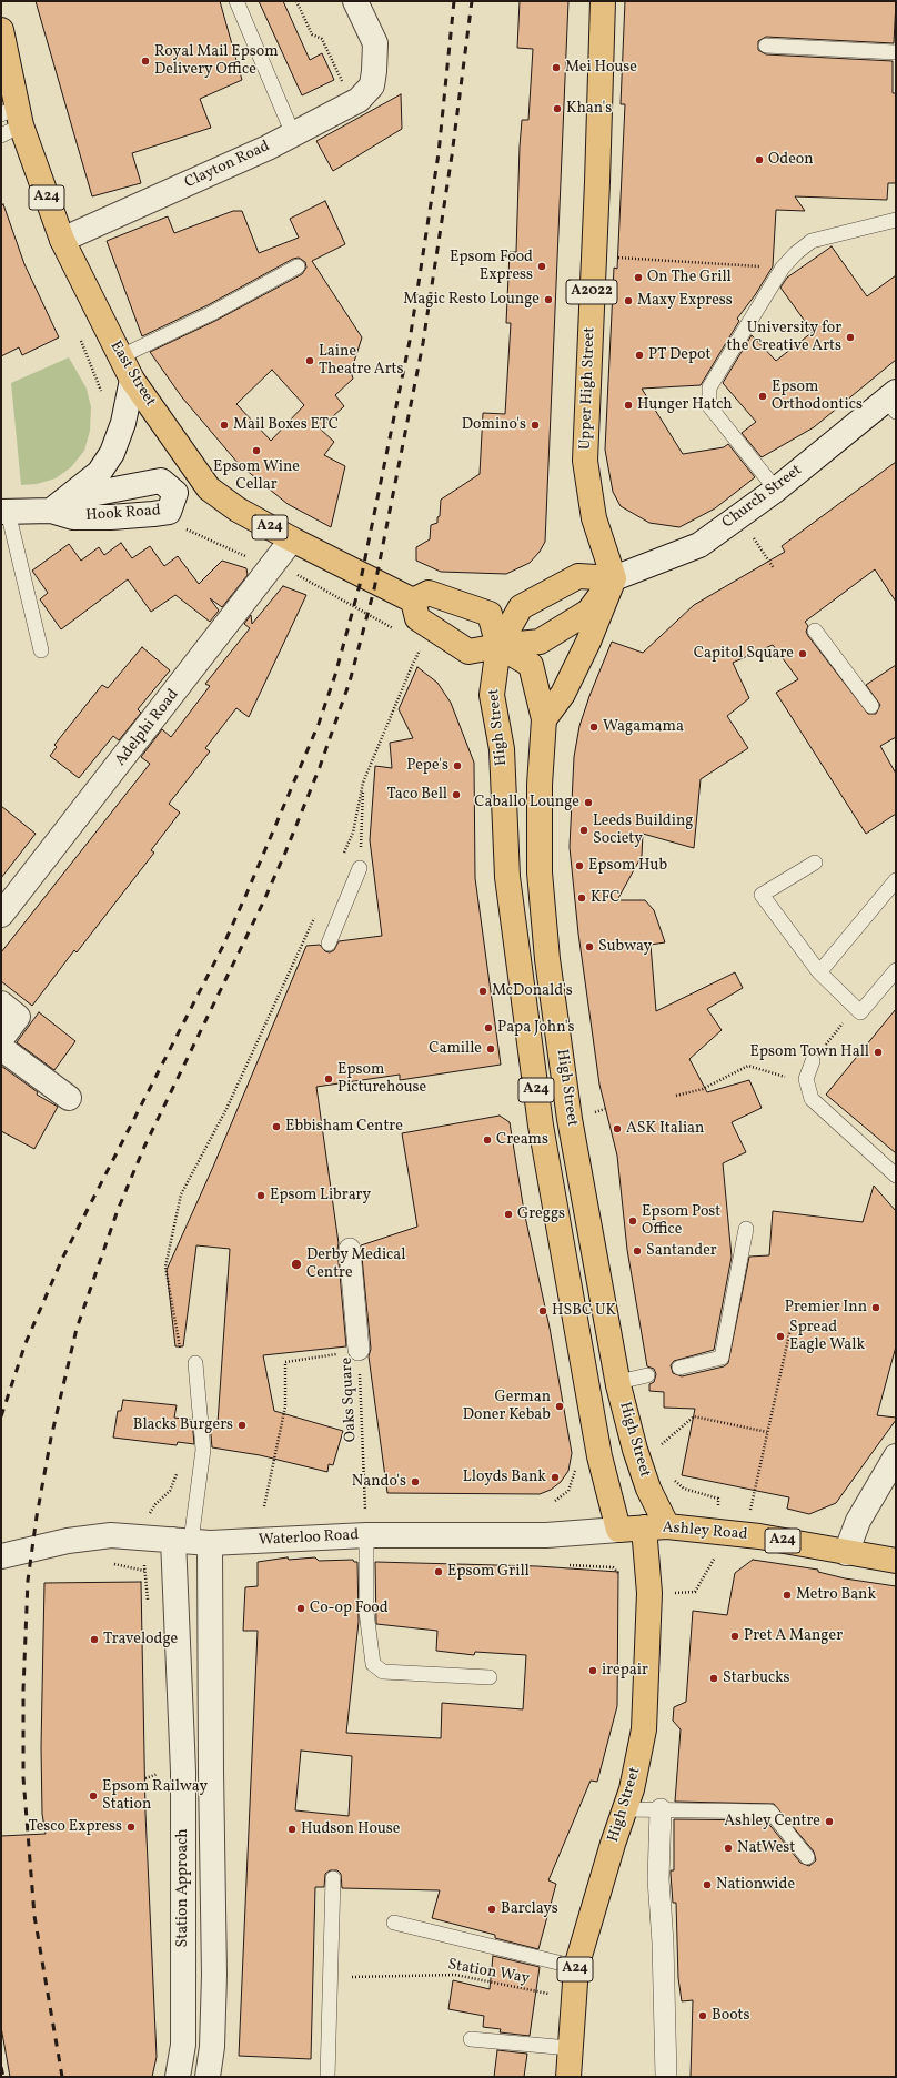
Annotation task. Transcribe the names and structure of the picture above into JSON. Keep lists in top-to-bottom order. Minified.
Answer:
{"streets":{"main road":["A24","A2022","East Street","Upper High Street","High Street","Ashley Road"],"street":["Clayton Road","Church Street","Hook Road","Adelphi Road","Waterloo Road","Station Approach"],"path":["Oaks Square","Station Way"]},"crossings":[["Clayton Road","East Street"],["A24","East Street"],["A24","High Street"],["East Street","Hook Road"],["East Street","Adelphi Road"],["Upper High Street","Church Street"],["High Street","Ashley Road"],["High Street","Waterloo Road"],["High Street","Station Way"],["Oaks Square","Waterloo Road"],["Ashley Road","Waterloo Road"],["Waterloo Road","Station Approach"]],"places":["Royal Mail Epsom Delivery Office","Mei House","Khan's","Odeon","Epsom Food Express","On The Grill","Magic Resto Lounge","Maxy Express","University for the Creative Arts","PT Depot","Laine Theatre Arts","Epsom Orthodontics","Hunger Hatch","Mail Boxes ETC","Domino's","Epsom Wine Cellar","Capitol Square","Wagamama","Pepe's","Taco Bell","Caballo Lounge","Leeds Building Society","Epsom Hub","KFC","Subway","McDonald's","Papa John's","Camille","Epsom Town Hall","Epsom Picturehouse","Ebbisham Centre","ASK Italian","Creams","Epsom Library","Greggs","Epsom Post Office","Santander","Derby Medical Centre","Premier Inn","HSBC UK","Spread Eagle Walk","German Doner Kebab","Blacks Burgers","Lloyds Bank","Nando's","Epsom Grill","Metro Bank","Co-op Food","Pret A Manger","Travelodge","irepair","Starbucks","Epsom Railway Station","Ashley Centre","Tesco Express","Hudson House","NatWest","Nationwide","Barclays","Boots"]}
